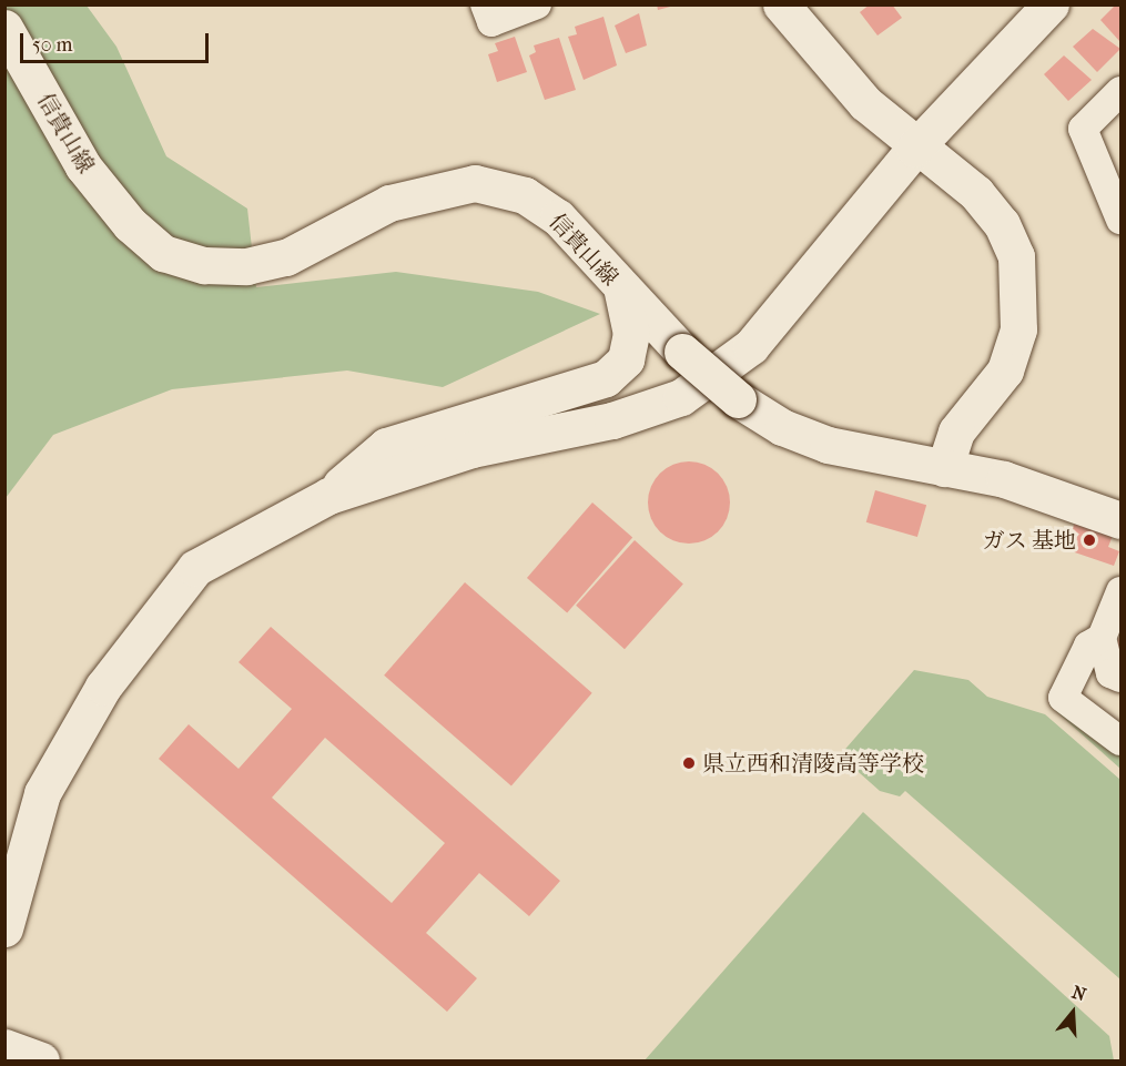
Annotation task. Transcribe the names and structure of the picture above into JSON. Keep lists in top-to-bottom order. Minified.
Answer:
{"streets":{"street":["信貴山線"]},"places":["ガス 基地","県立西和清陵高等学校"],"scale_bar":"50 m","north":"top"}
